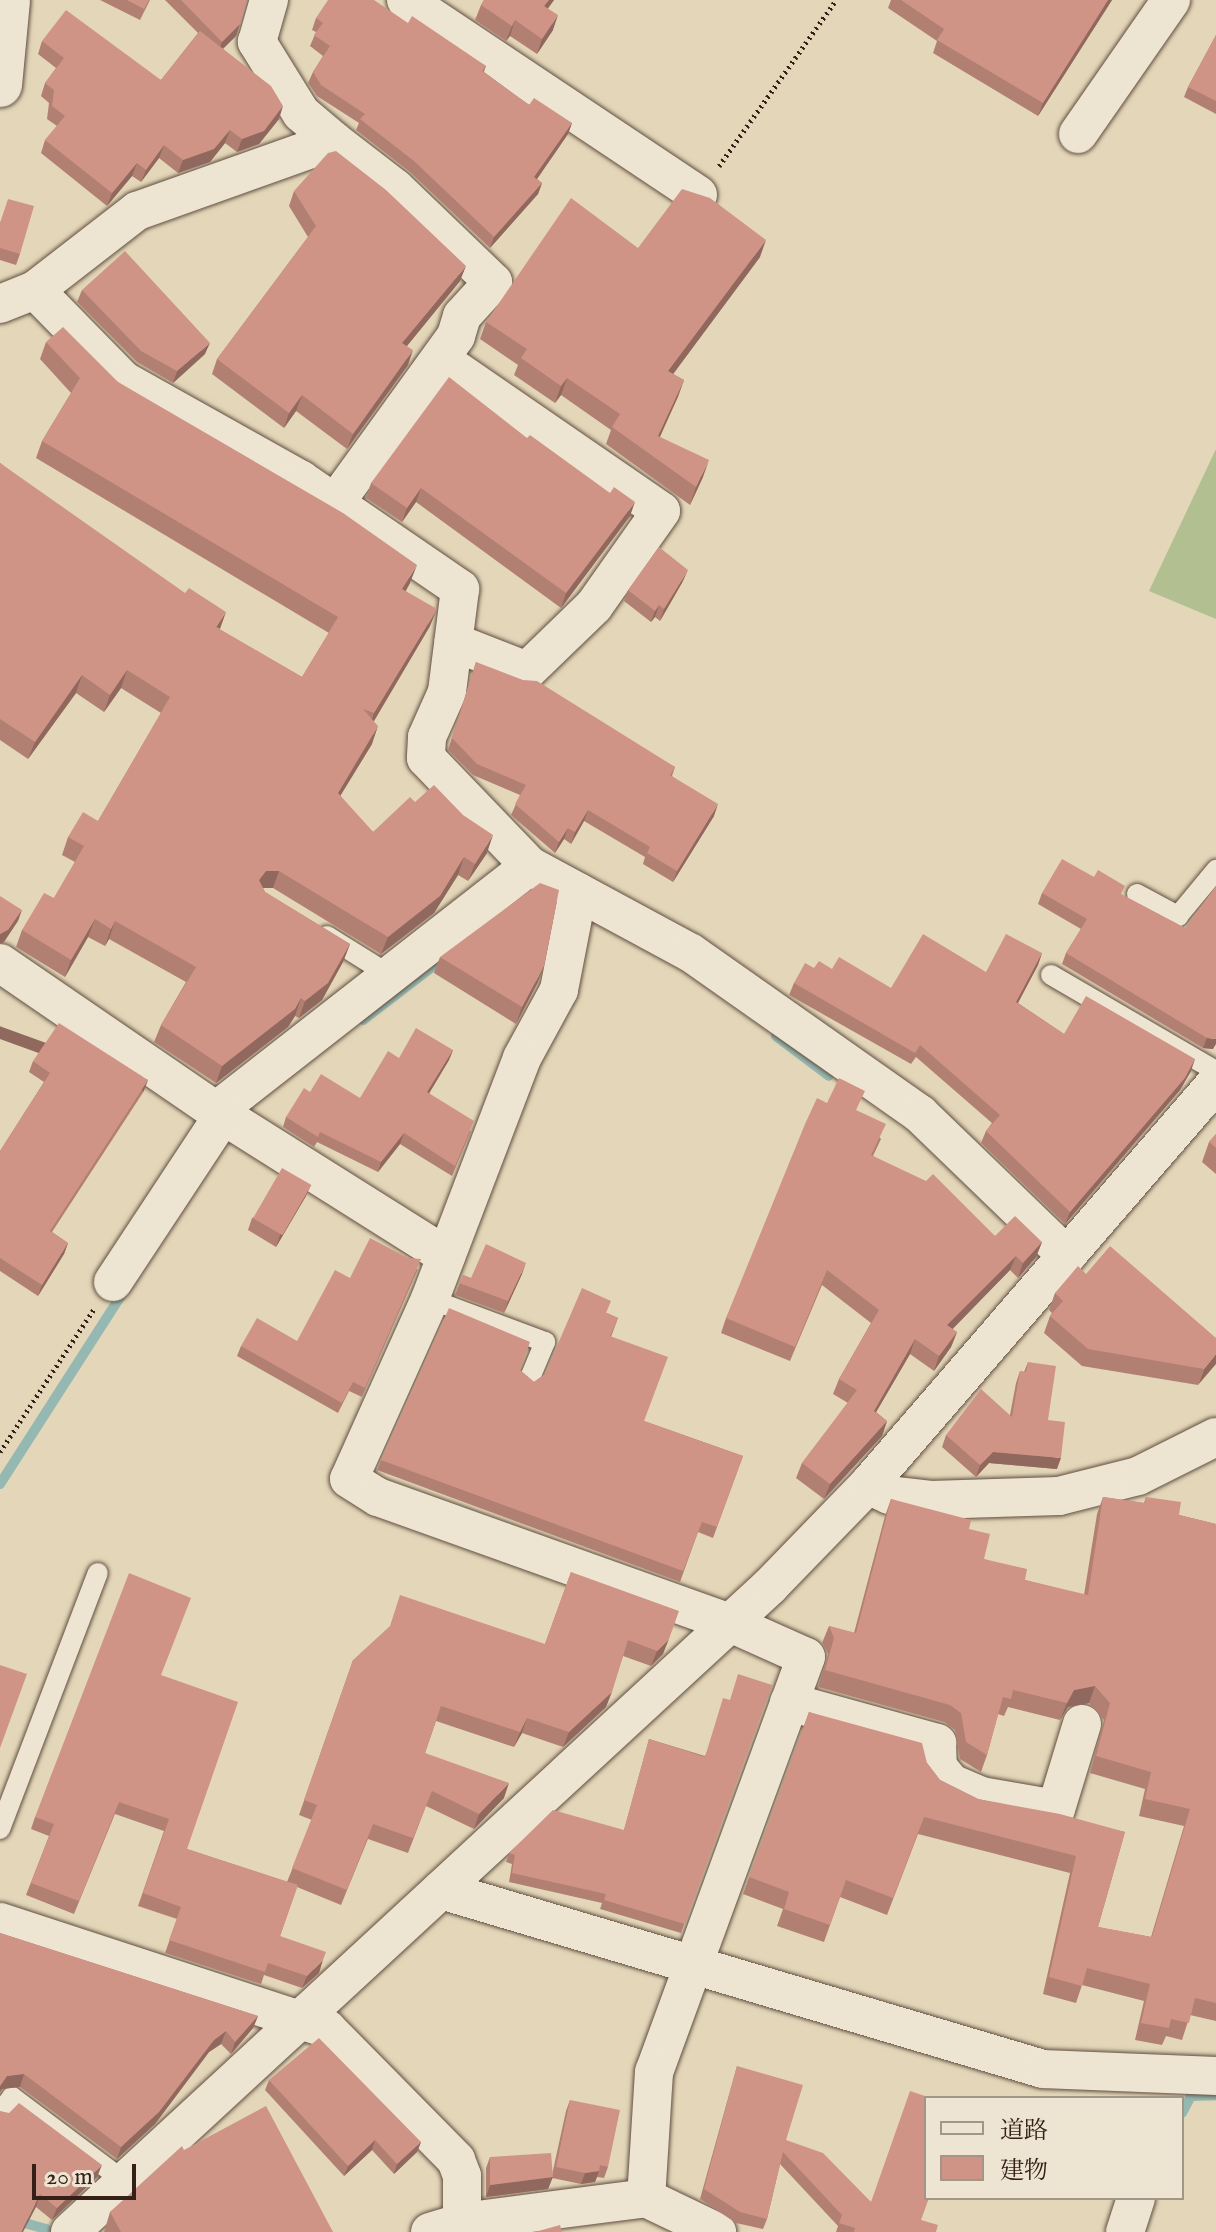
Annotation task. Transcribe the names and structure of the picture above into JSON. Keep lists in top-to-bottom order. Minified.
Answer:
{"legend":["道路","建物"],"scale_bar":"20 m"}
